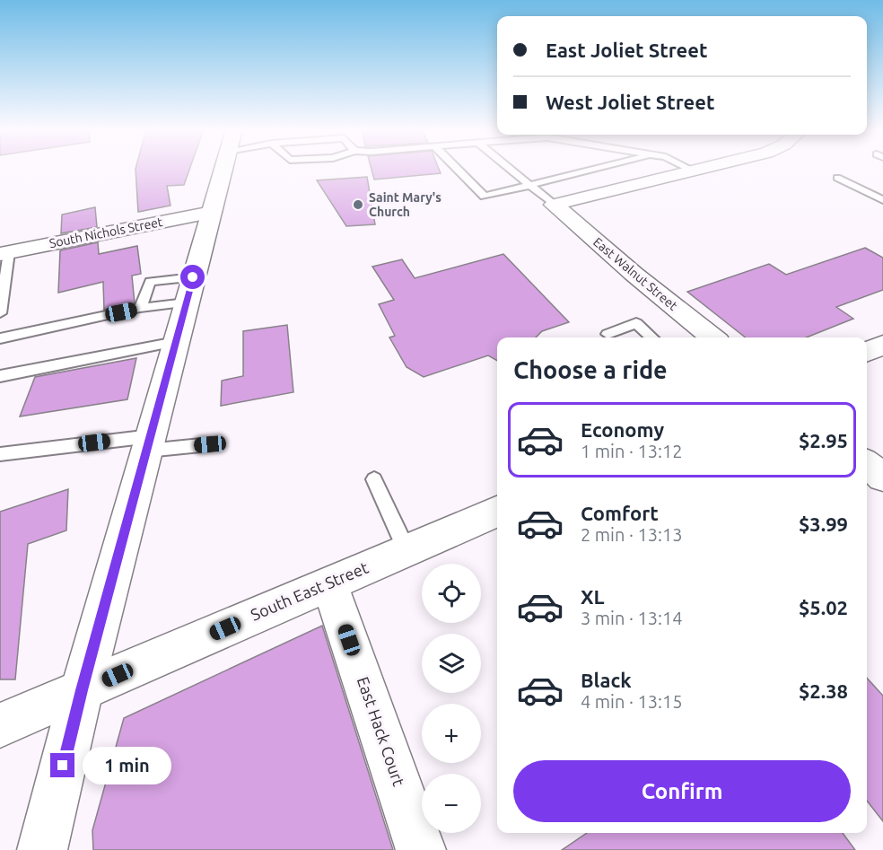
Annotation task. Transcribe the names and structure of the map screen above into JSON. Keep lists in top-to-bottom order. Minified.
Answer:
{"streets":{"street":["South Nichols Street","East Walnut Street","South East Street","East Hack Court"]},"crossings":[["South East Street","East Hack Court"]],"places":["Saint Mary's Church"],"page":{"banner":["East Joliet Street","West Joliet Street"],"heading":"Choose a ride","list":[{"name":"Economy","note":"1 min · 13:12","value":"$2.95"},{"name":"Comfort","note":"2 min · 13:13","value":"$3.99"},{"name":"XL","note":"3 min · 13:14","value":"$5.02"},{"name":"Black","note":"4 min · 13:15","value":"$2.38"}],"map_buttons":["+","−"],"bubble":"1 min","buttons":"Confirm"}}
